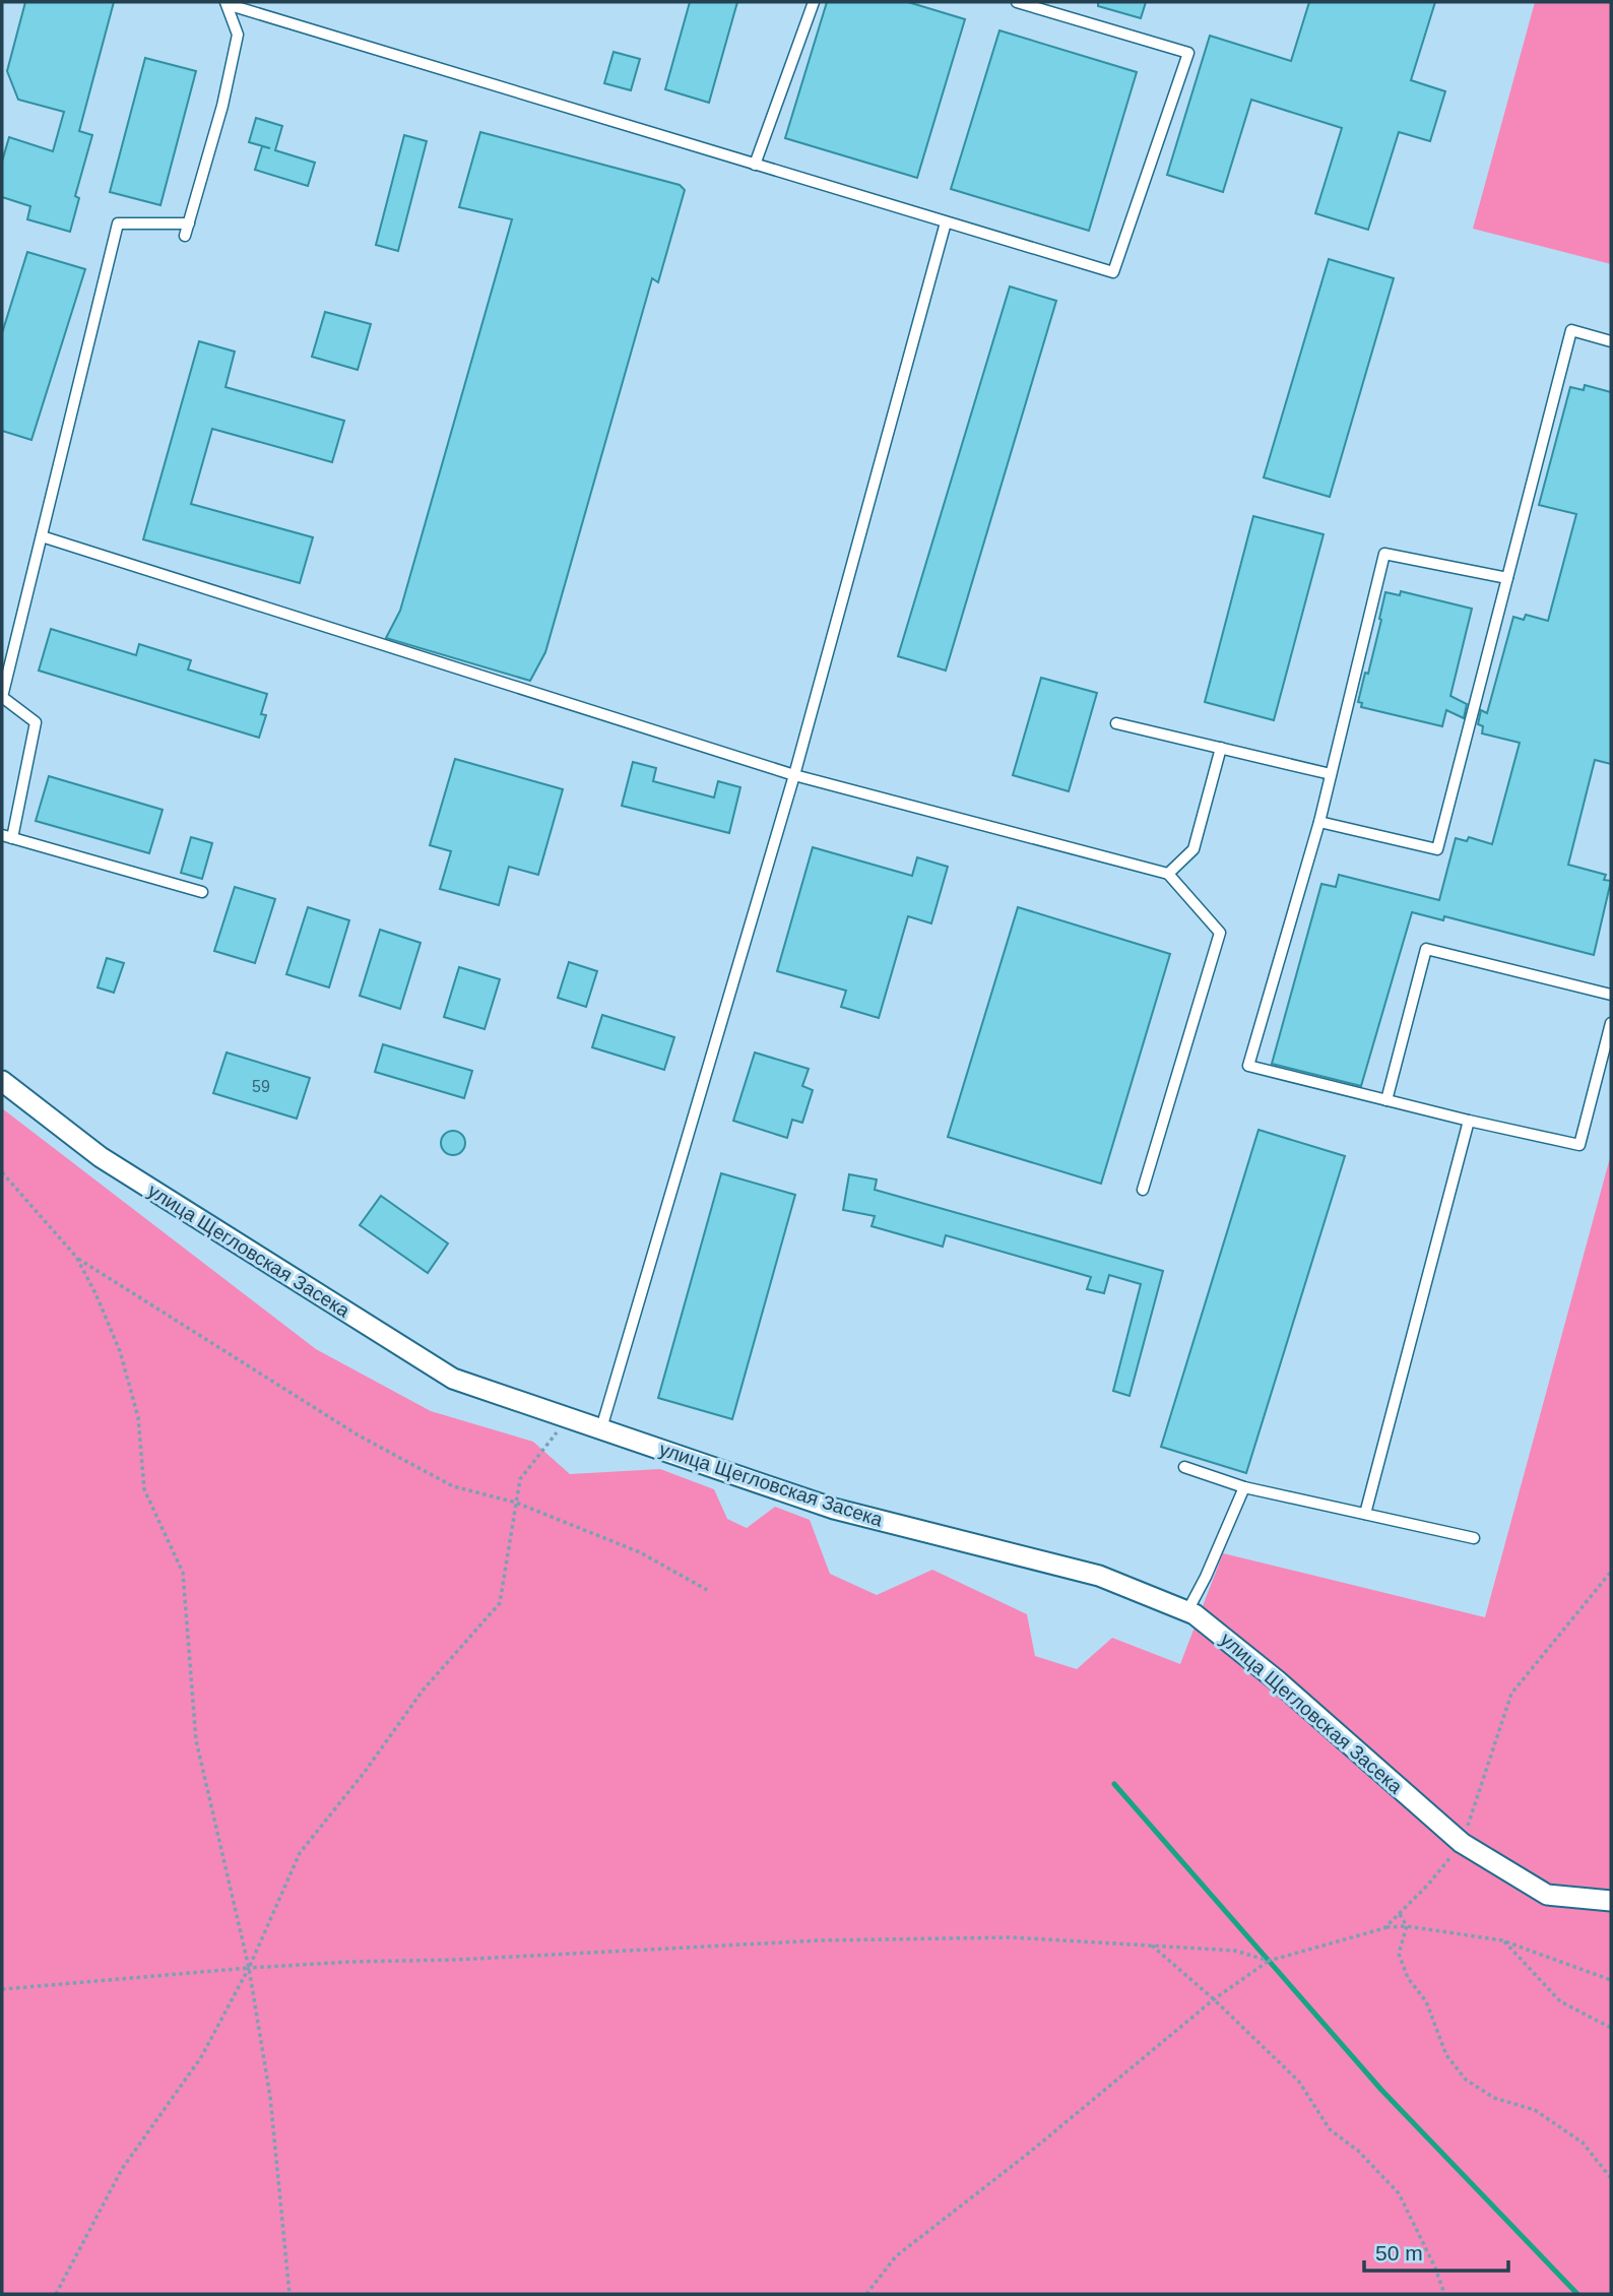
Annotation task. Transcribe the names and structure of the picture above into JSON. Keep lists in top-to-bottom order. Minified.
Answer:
{"streets":{"street":["улица Щегловская Засека"]},"house_numbers":["59"],"scale_bar":"50 m"}
